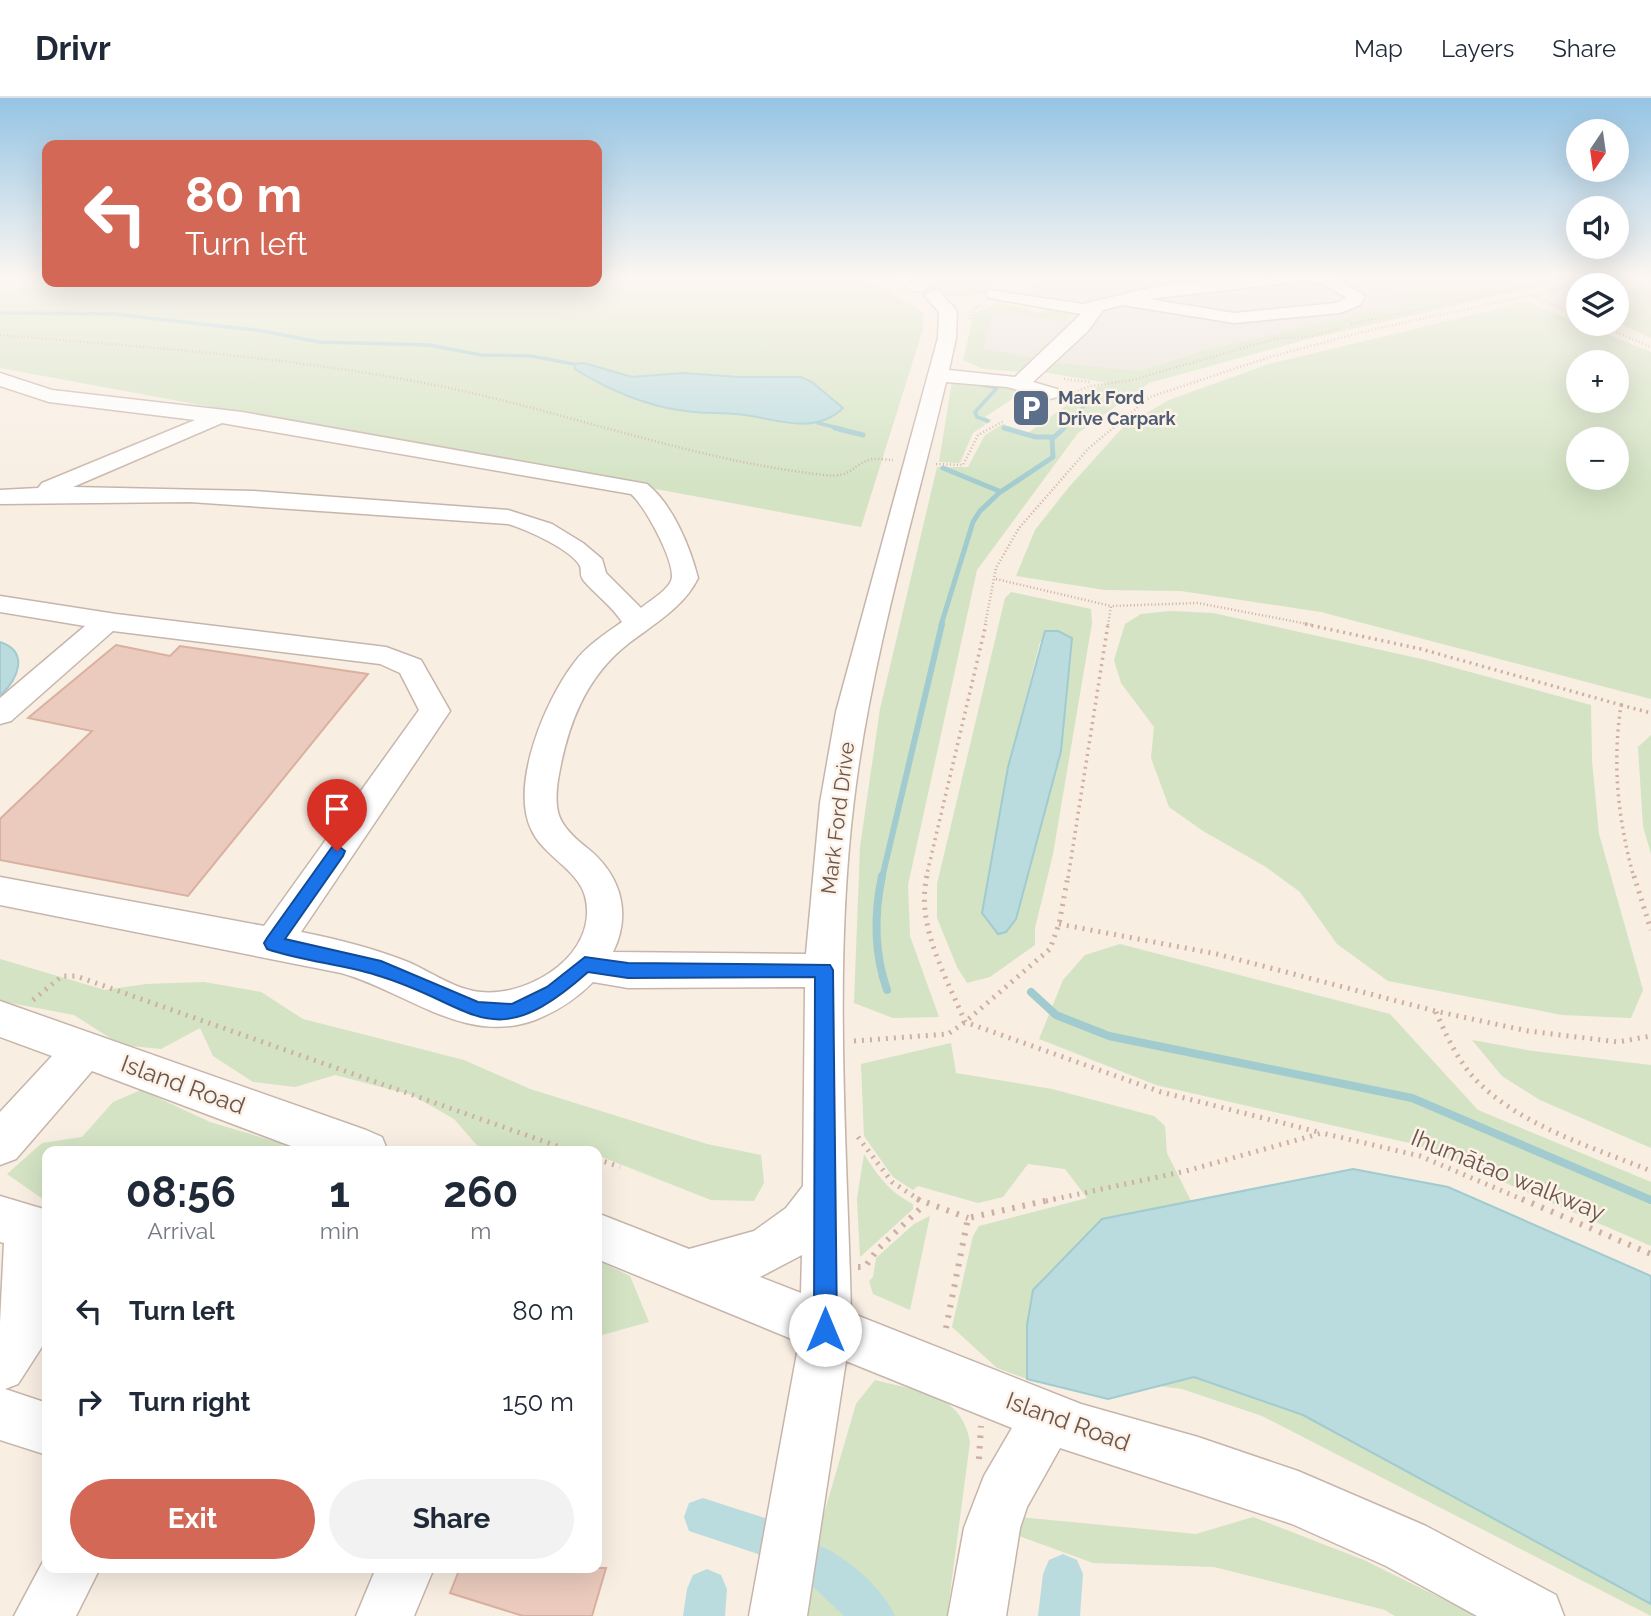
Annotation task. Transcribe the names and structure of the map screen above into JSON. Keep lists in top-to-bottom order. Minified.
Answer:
{"streets":{"street":["Mark Ford Drive","Island Road"],"path":["Ihumātao walkway"]},"crossings":[["Mark Ford Drive","Island Road"]],"places":{"parking":["Mark Ford Drive Carpark"]},"north":"bottom","page":{"header":"Drivr","nav":["Map","Layers","Share"],"map_buttons":["+","−"],"turn":["80 m","Turn left"],"eta":["08:56","Arrival","1","min","260","m"],"list":[{"name":"Turn left","value":"80 m"},{"name":"Turn right","value":"150 m"}],"buttons":["Exit","Share"]}}
